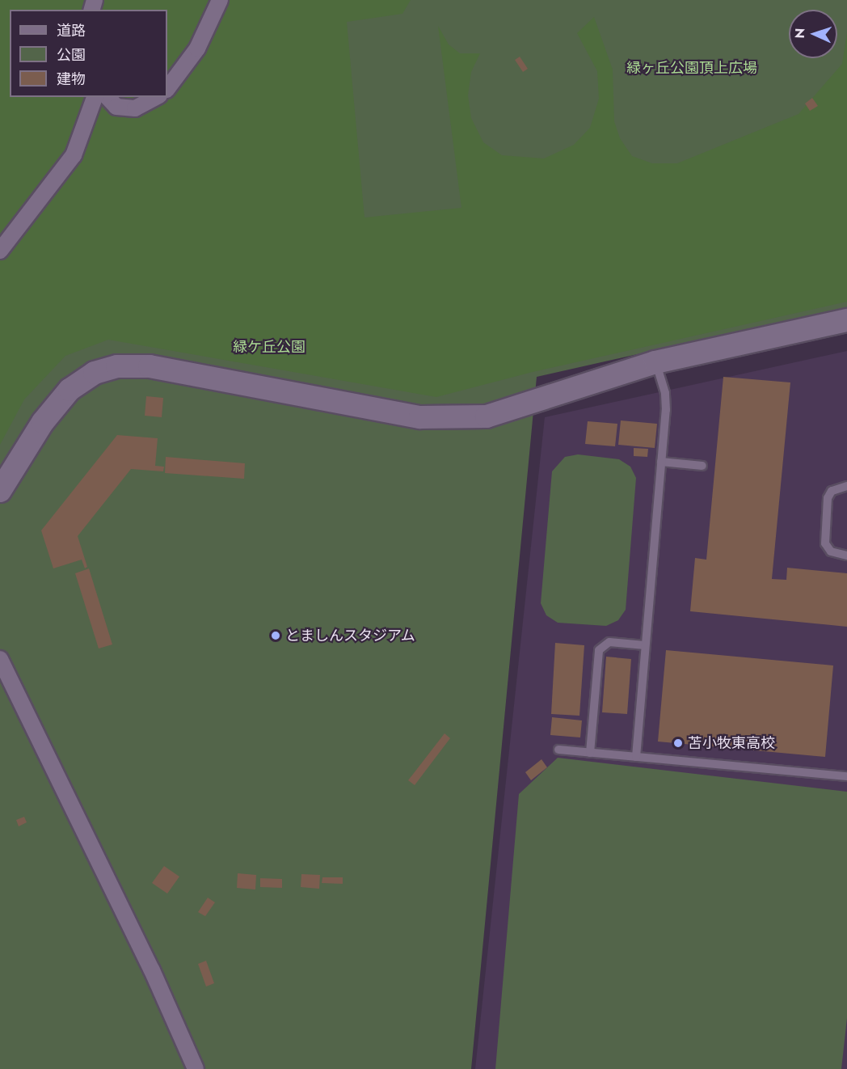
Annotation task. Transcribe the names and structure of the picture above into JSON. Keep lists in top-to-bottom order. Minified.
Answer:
{"parks":["緑ヶ丘公園頂上広場","緑ケ丘公園"],"places":["とましんスタジアム","苫小牧東高校"],"legend":["道路","公園","建物"],"north":"left"}
